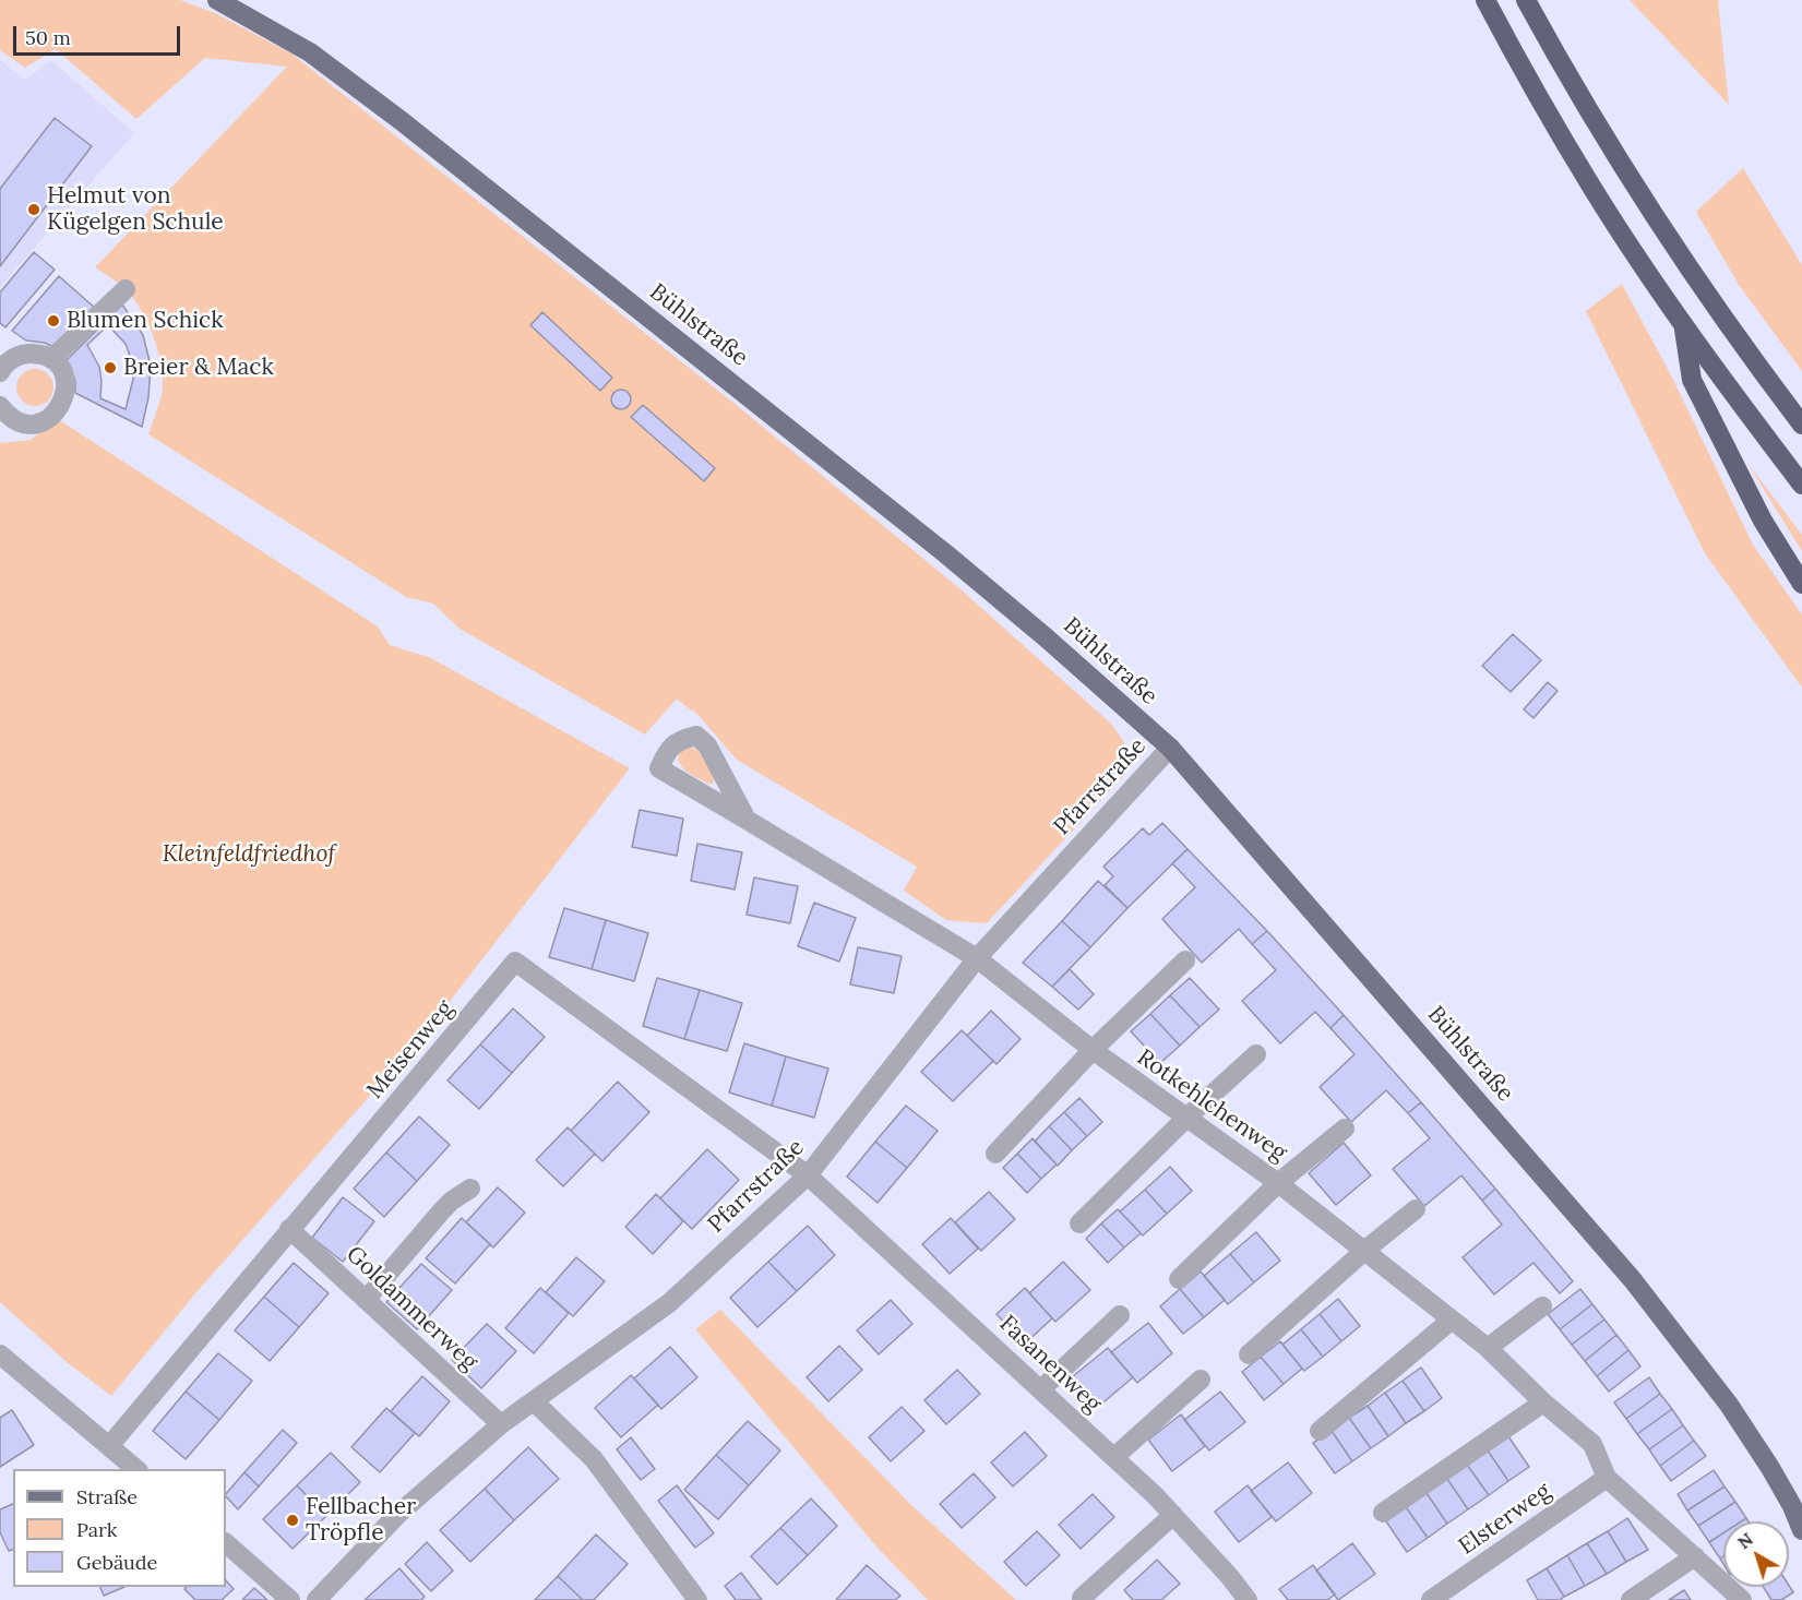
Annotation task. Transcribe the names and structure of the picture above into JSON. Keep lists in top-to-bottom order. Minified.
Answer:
{"streets":{"main road":["Bühlstraße"],"street":["Pfarrstraße","Meisenweg","Rotkehlchenweg","Goldammerweg","Fasanenweg","Elsterweg"]},"crossings":[["Bühlstraße","Pfarrstraße"],["Pfarrstraße","Meisenweg"],["Pfarrstraße","Rotkehlchenweg"],["Pfarrstraße","Goldammerweg"],["Pfarrstraße","Fasanenweg"],["Meisenweg","Goldammerweg"],["Meisenweg","Fasanenweg"],["Rotkehlchenweg","Elsterweg"]],"parks":["Kleinfeldfriedhof"],"places":["Helmut von Kügelgen Schule","Blumen Schick","Breier & Mack","Fellbacher Tröpfle"],"legend":["Straße","Park","Gebäude"],"scale_bar":"50 m","north":"top left"}
